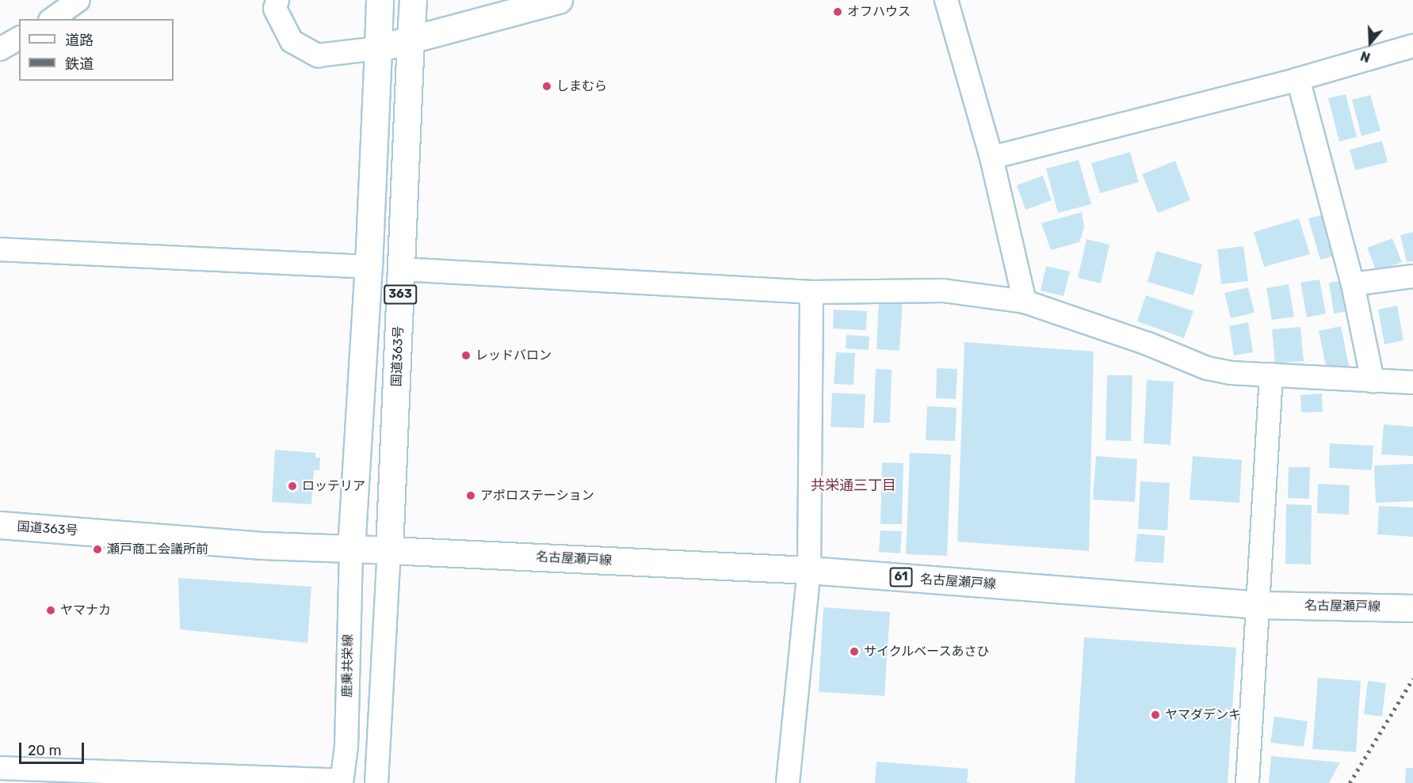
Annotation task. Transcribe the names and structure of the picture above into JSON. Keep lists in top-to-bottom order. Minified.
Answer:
{"streets":{"main road":["363","国道363号","名古屋瀬戸線","61"],"street":["鹿乗共栄線"]},"crossings":[["363","国道363号"],["363","鹿乗共栄線"],["国道363号","名古屋瀬戸線"],["国道363号","鹿乗共栄線"]],"districts":["共栄通三丁目"],"places":["オフハウス","しまむら","レッドバロン","ロッテリア","アポロステーション","瀬戸商工会議所前","ヤマナカ","サイクルベースあさひ","ヤマダデンキ"],"legend":["道路","鉄道"],"scale_bar":"20 m","north":"bottom"}
